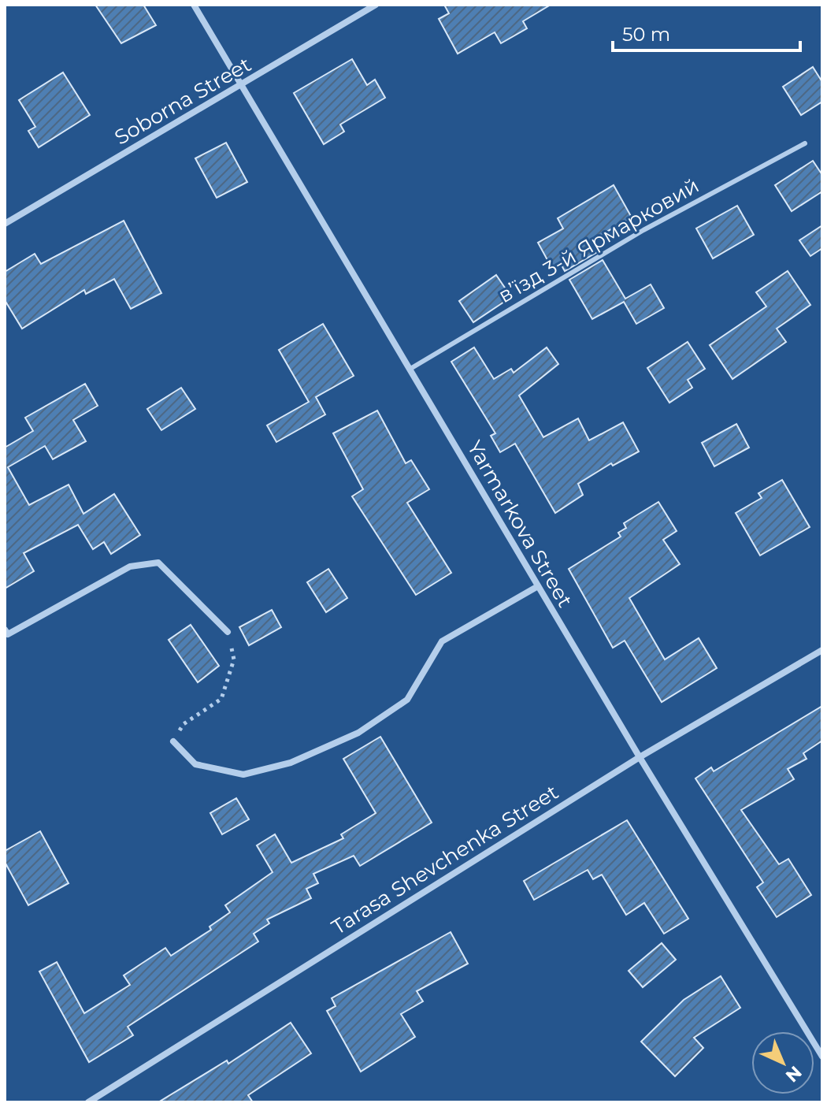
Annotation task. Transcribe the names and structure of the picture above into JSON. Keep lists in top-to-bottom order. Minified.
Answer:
{"streets":{"street":["Soborna Street","Yarmarkova Street","Tarasa Shevchenka Street"],"lane":["в’їзд 3-й Ярмарковий"]},"crossings":[["Soborna Street","Yarmarkova Street"],["в’їзд 3-й Ярмарковий","Yarmarkova Street"],["Yarmarkova Street","Tarasa Shevchenka Street"]],"scale_bar":"50 m","north":"bottom right"}
